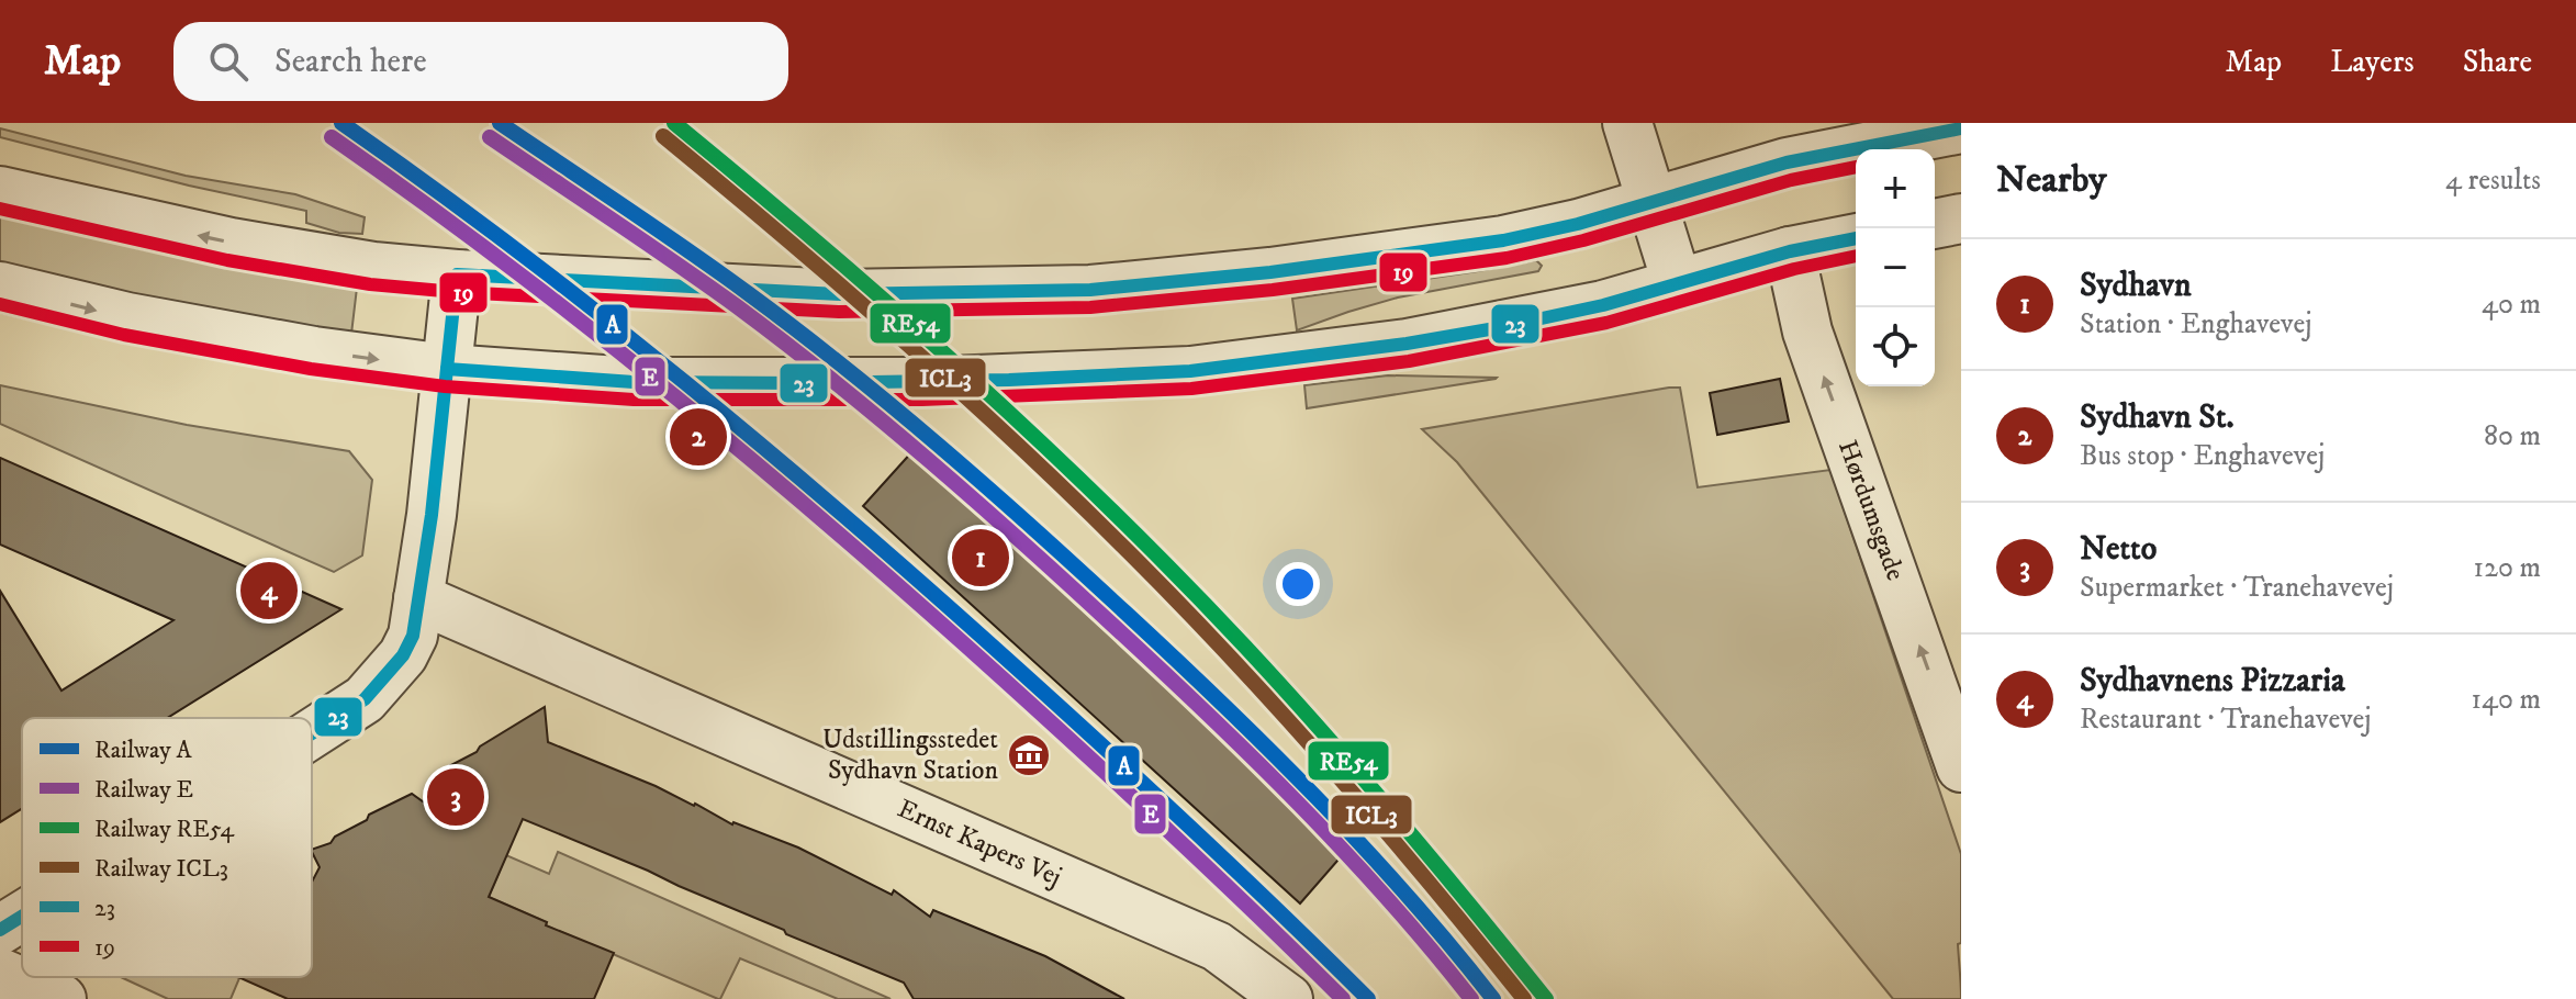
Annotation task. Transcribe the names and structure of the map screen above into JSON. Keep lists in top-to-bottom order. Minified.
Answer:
{"streets":{"street":["Hørdumsgade","Ernst Kapers Vej"]},"one_way":["Hørdumsgade"],"places":{"museum":["Udstillingsstedet Sydhavn Station"]},"lines":["rail line A","rail line RE54","transit line 23","rail line ICL3","rail line E","transit line 19"],"legend":["Railway A","Railway E","Railway RE54","Railway ICL3","23","19"],"page":{"header":"Map","search":"Search here","nav":["Map","Layers","Share"],"heading":["Nearby","4 results"],"map_buttons":["+","−"],"list":[{"mark":"1","name":"Sydhavn","note":"Station · Enghavevej","value":"40 m"},{"mark":"2","name":"Sydhavn St.","note":"Bus stop · Enghavevej","value":"80 m"},{"mark":"3","name":"Netto","note":"Supermarket · Tranehavevej","value":"120 m"},{"mark":"4","name":"Sydhavnens Pizzaria","note":"Restaurant · Tranehavevej","value":"140 m"}],"pins":["2","1","4","3"]}}
